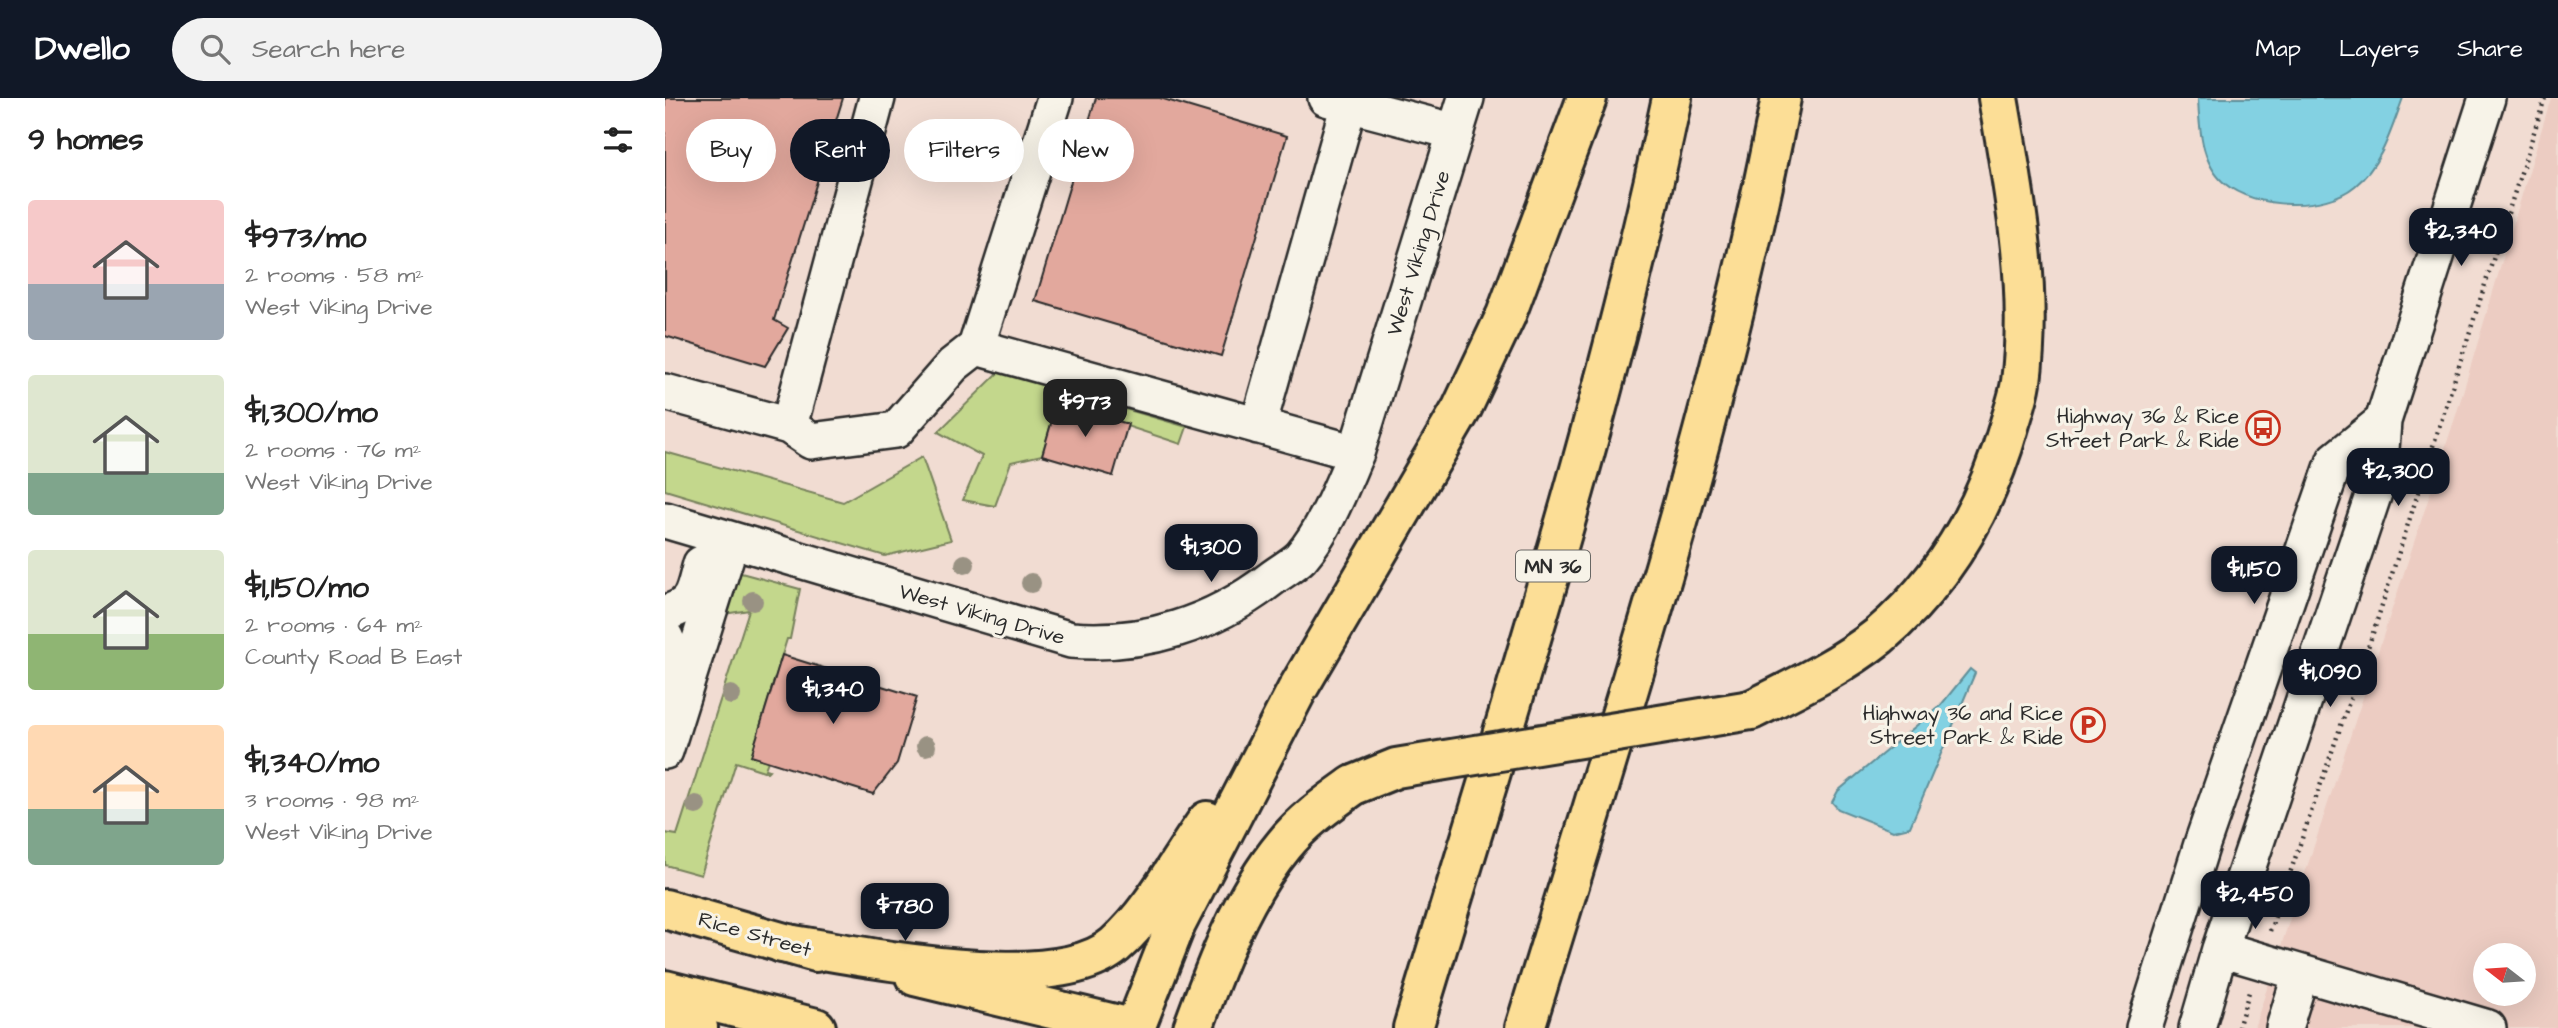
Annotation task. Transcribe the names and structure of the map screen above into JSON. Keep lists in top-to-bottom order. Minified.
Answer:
{"streets":{"main road":["MN 36","Rice Street"],"street":["West Viking Drive"]},"places":{"bus stop":["Highway 36 & Rice Street Park & Ride"],"parking":["Highway 36 and Rice Street Park & Ride"]},"north":"left","page":{"header":"Dwello","search":"Search here","nav":["Map","Layers","Share"],"heading":"9 homes","chip":["Buy","Rent","Filters","New"],"list":[{"name":"$973/mo","note":"2 rooms · 58 m² · West Viking Drive"},{"name":"$1,300/mo","note":"2 rooms · 76 m² · West Viking Drive"},{"name":"$1,150/mo","note":"2 rooms · 64 m² · County Road B East"},{"name":"$1,340/mo","note":"3 rooms · 98 m² · West Viking Drive"}],"price":["$2,340","$973","$2,300","$1,300","$1,150","$1,090","$1,340","$2,450","$780"]}}
